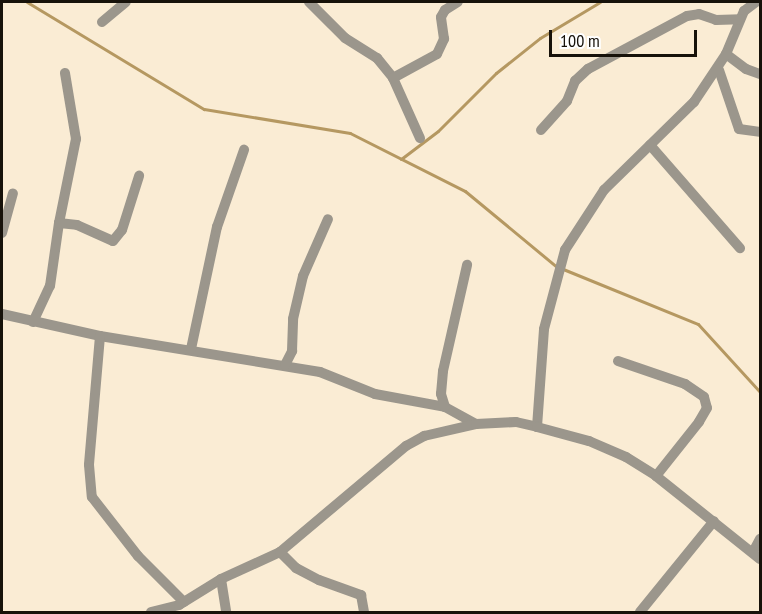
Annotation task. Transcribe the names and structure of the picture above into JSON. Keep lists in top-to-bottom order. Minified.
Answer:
{"scale_bar":"100 m"}
